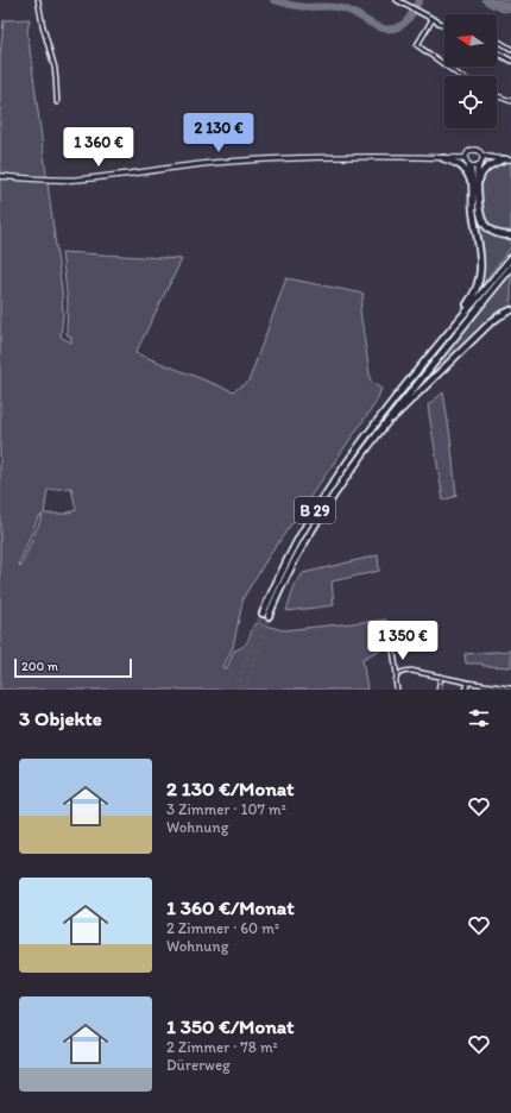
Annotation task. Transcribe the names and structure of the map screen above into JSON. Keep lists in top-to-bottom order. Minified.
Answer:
{"streets":{"highway":["B 29"]},"scale_bar":"200 m","north":"left","page":{"price":["2 130 €","1 360 €","1 350 €"],"scale":"200 m","heading":"3 Objekte","list":[{"name":"2 130 €/Monat","note":"3 Zimmer · 107 m² · Wohnung"},{"name":"1 360 €/Monat","note":"2 Zimmer · 60 m² · Wohnung"},{"name":"1 350 €/Monat","note":"2 Zimmer · 78 m² · Dürerweg"}]}}
